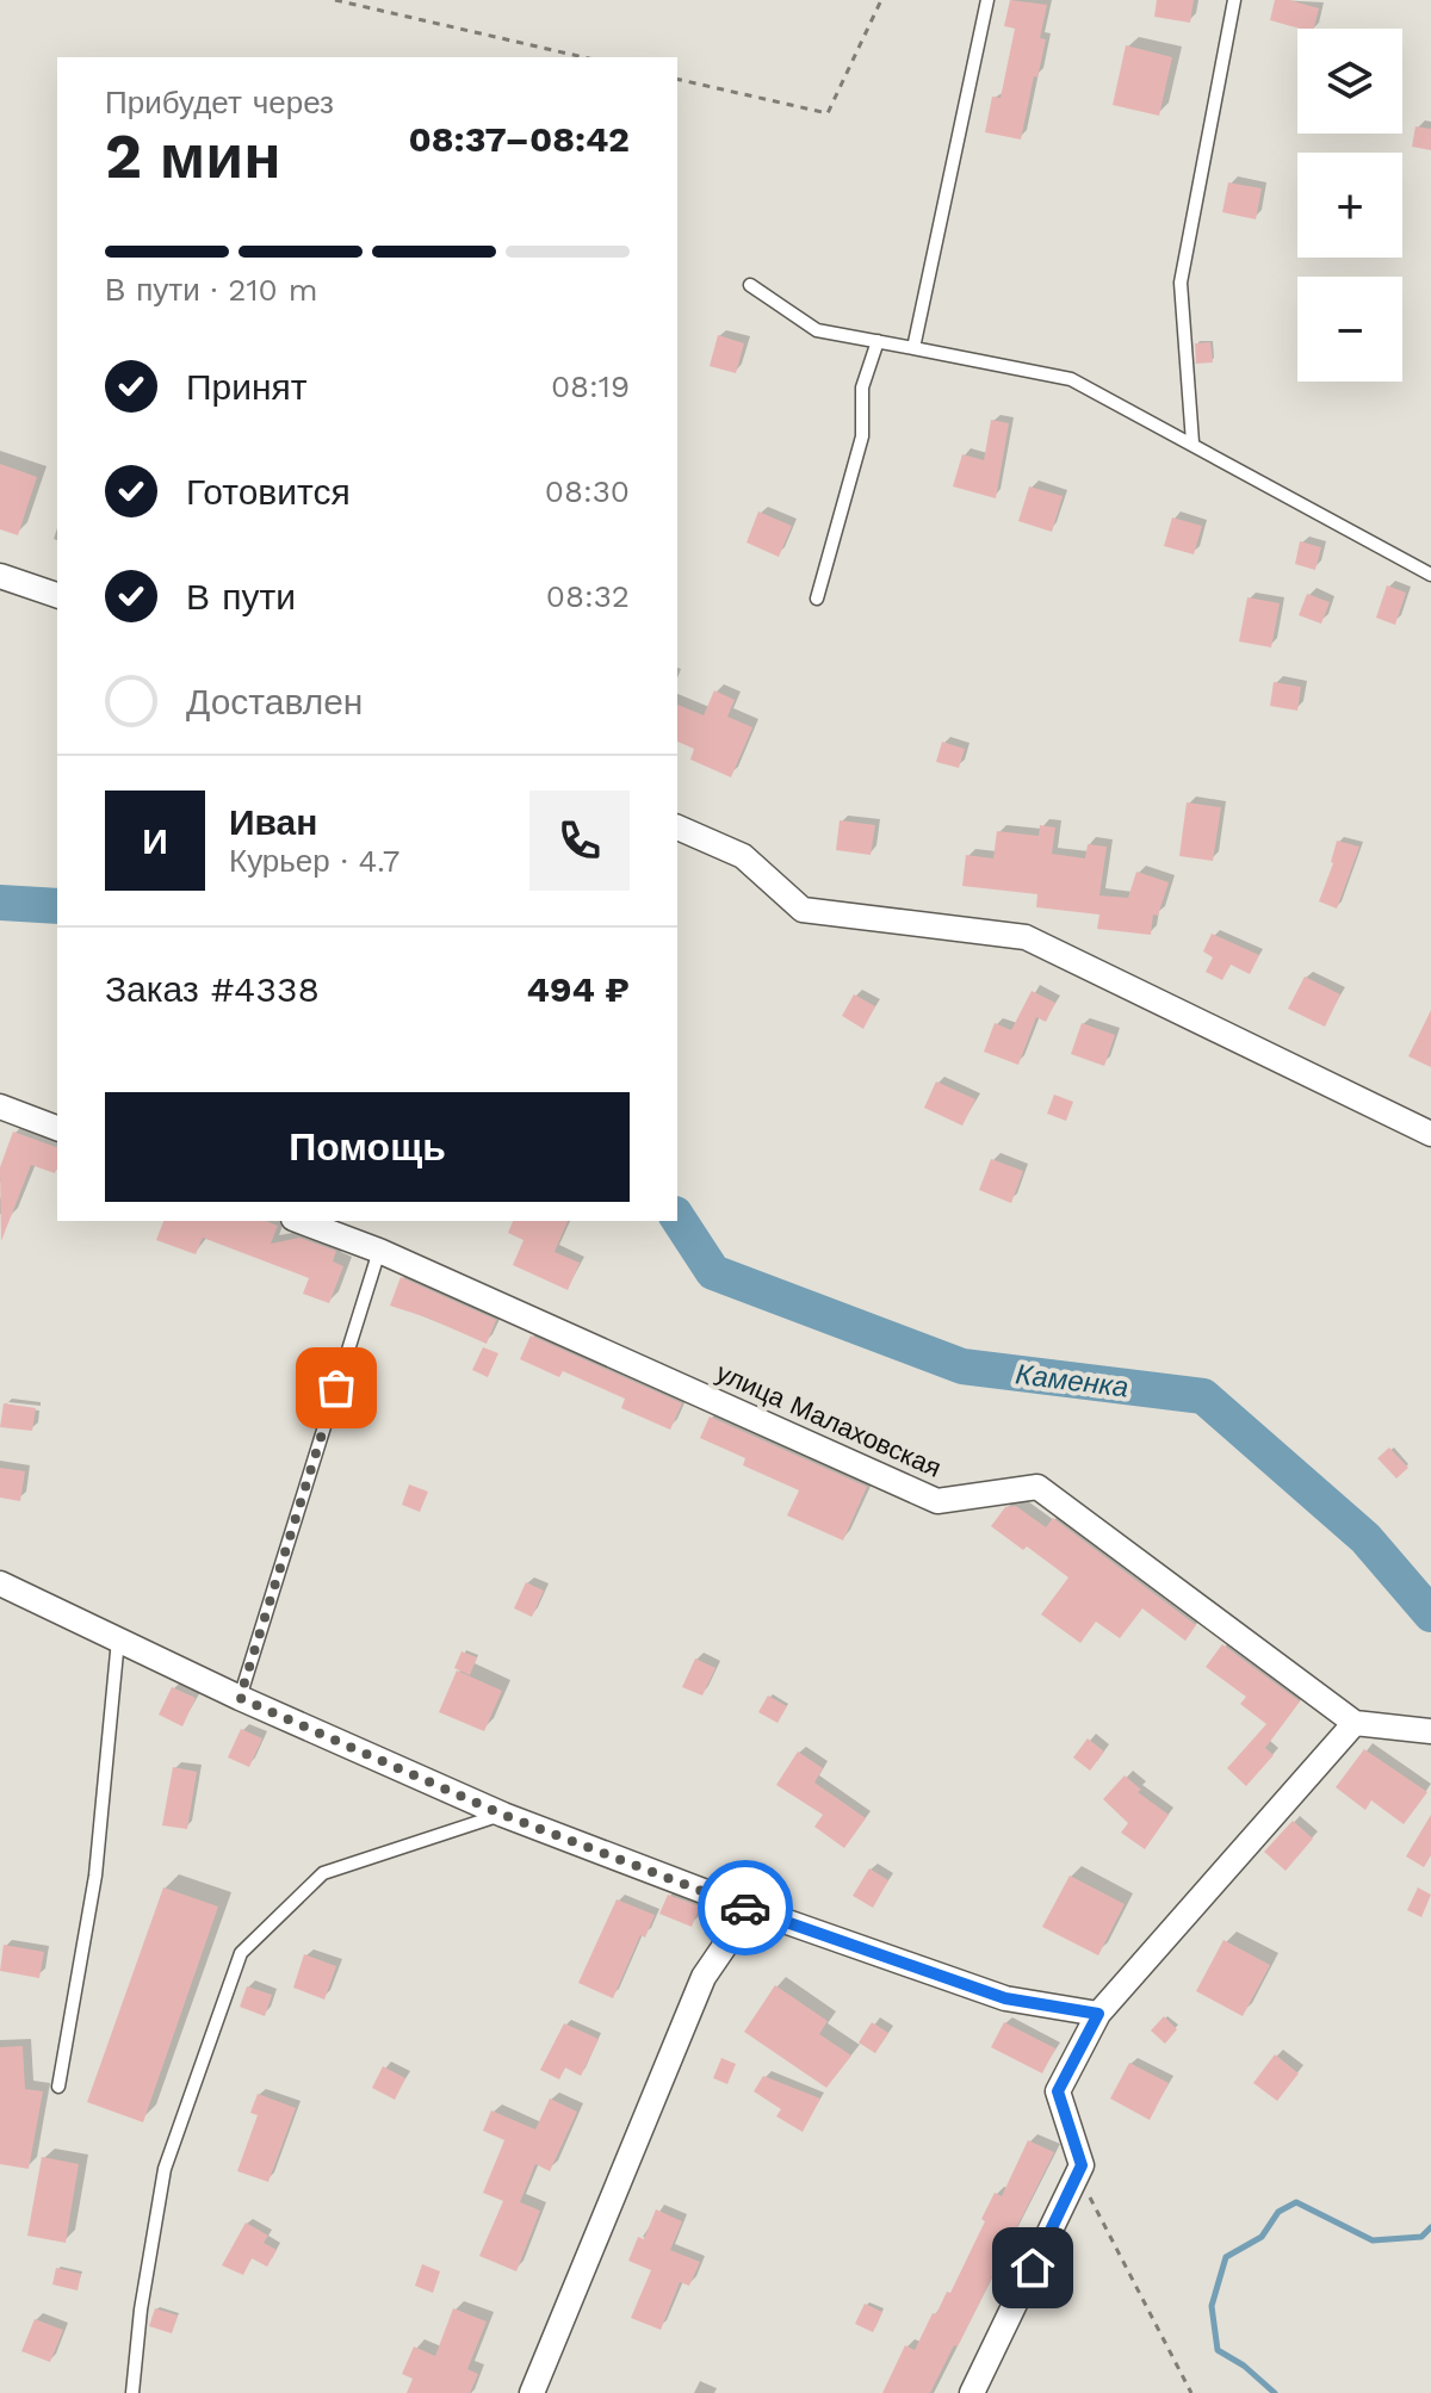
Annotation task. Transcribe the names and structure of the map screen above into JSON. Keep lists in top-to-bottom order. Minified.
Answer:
{"streets":{"street":["улица Малаховская"]},"water":["Каменка"],"page":{"map_buttons":["+","−"],"heading":["2 мин","Прибудет через","08:37–08:42"],"panel":["Иван","Курьер · 4.7","Заказ #4338","494 ₽"],"bar":"В пути · 210 m","list":[["Принят","08:19"],["Готовится","08:30"],["В пути","08:32"],"Доставлен"],"round":"И","buttons":"Помощь"}}
